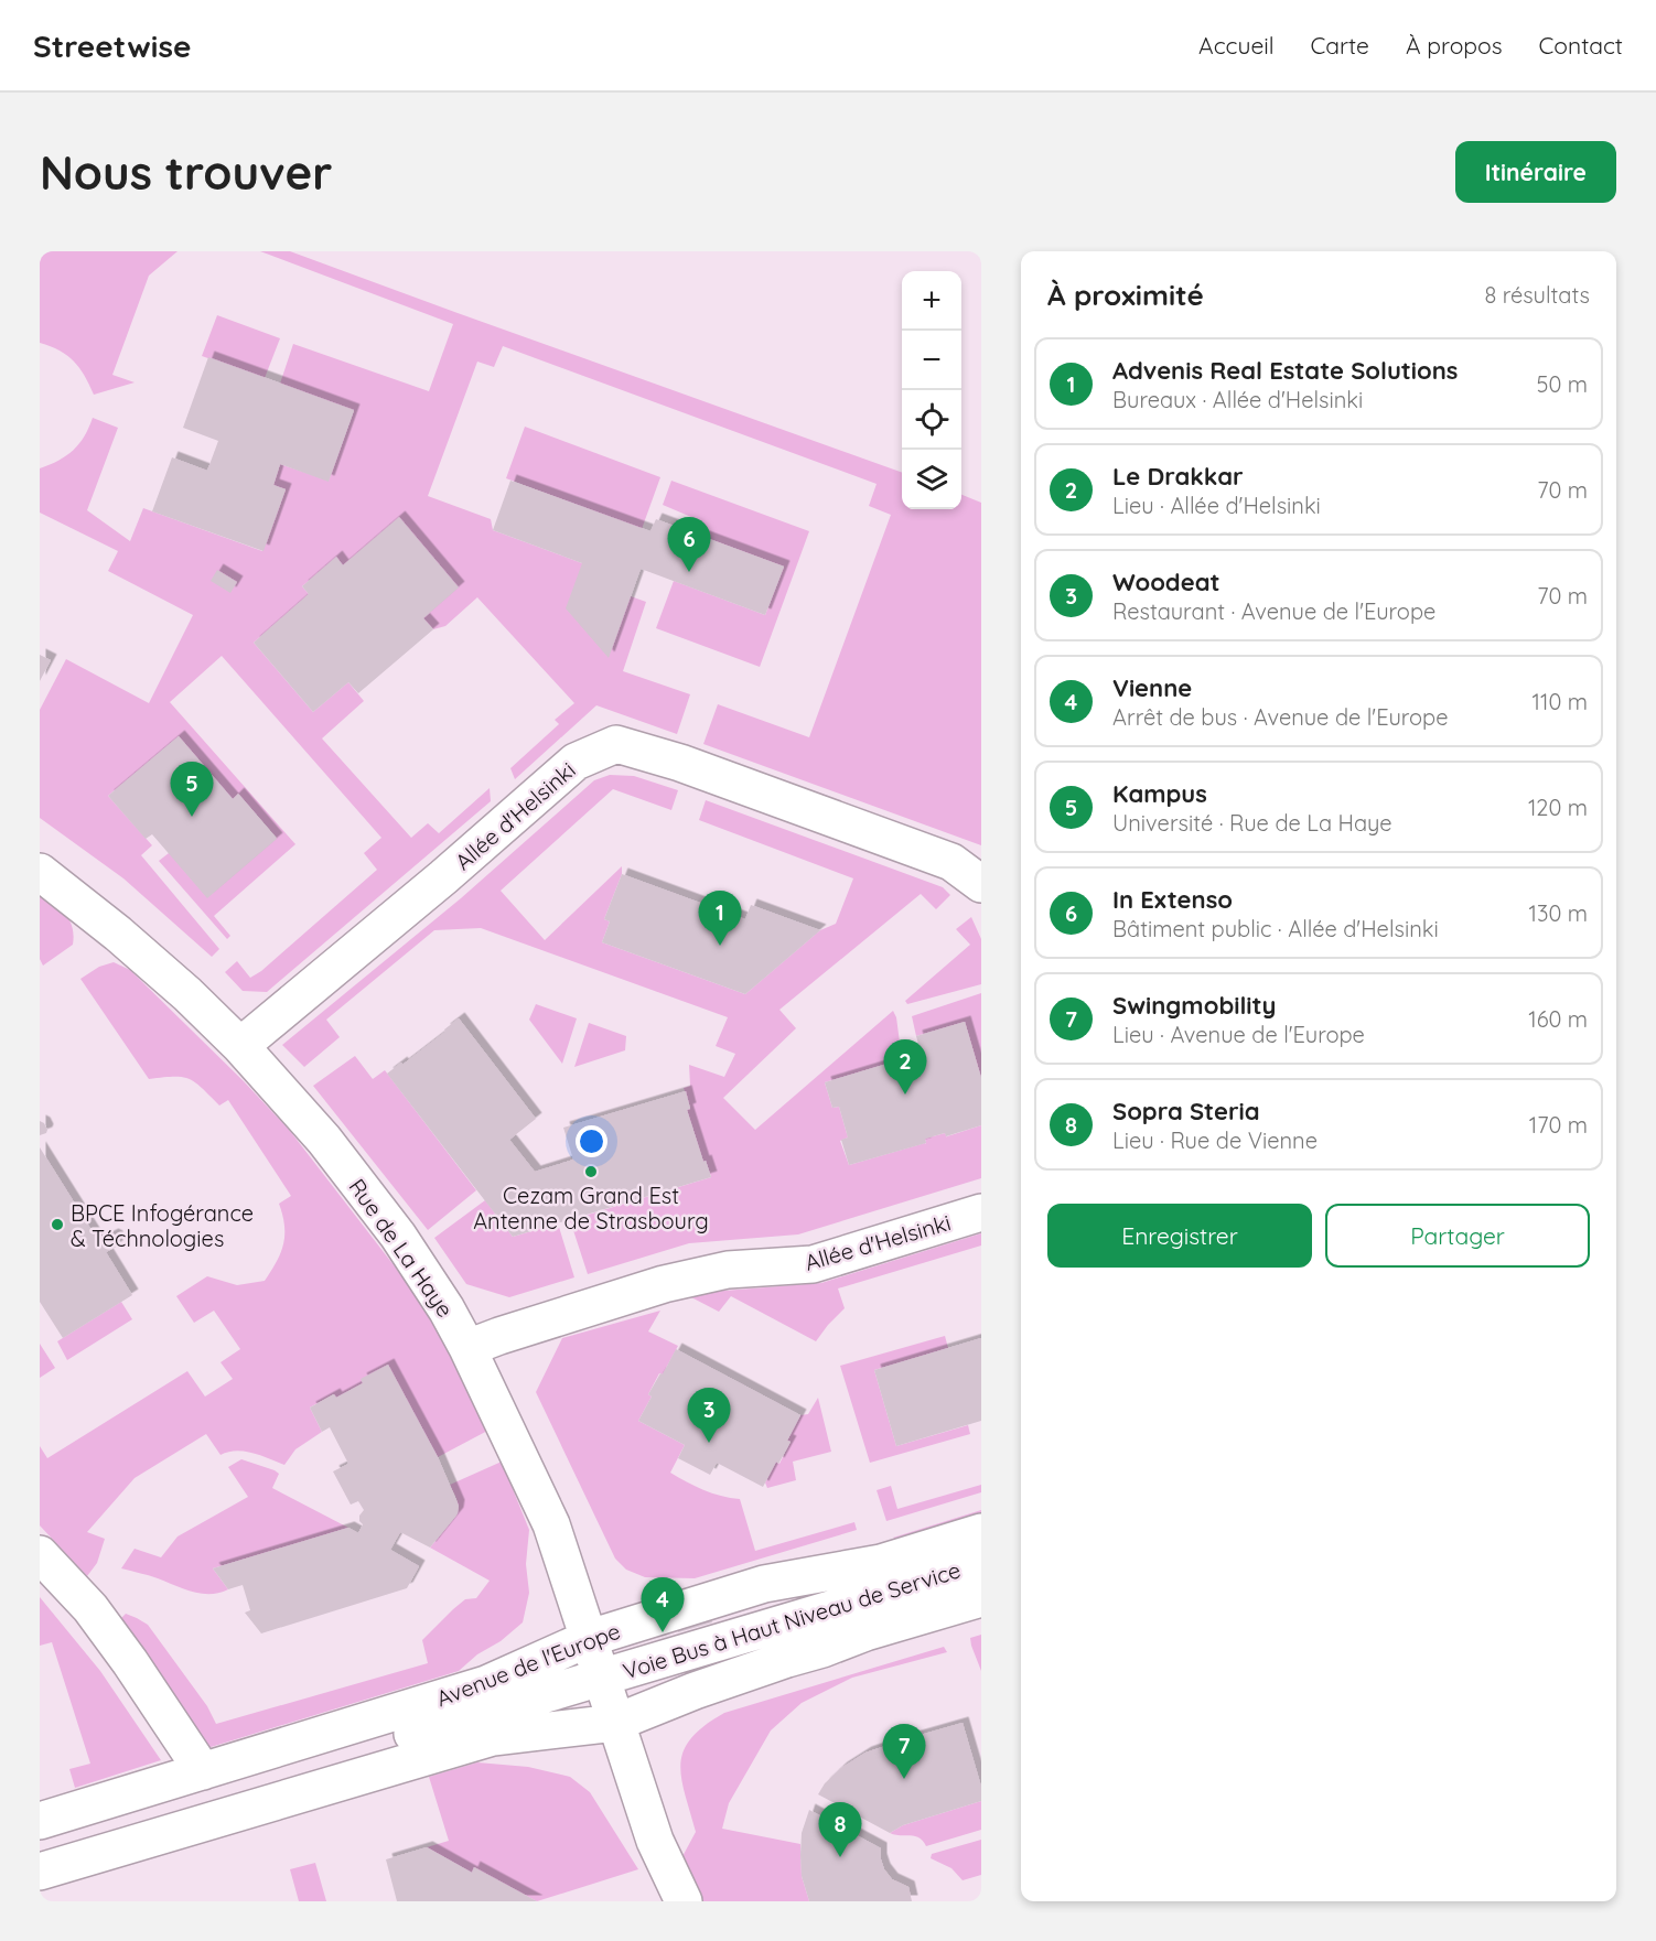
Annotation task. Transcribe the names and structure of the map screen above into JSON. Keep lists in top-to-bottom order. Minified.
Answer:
{"streets":{"street":["Allée d'Helsinki","Rue de La Haye","Voie Bus à Haut Niveau de Service","Avenue de l'Europe"]},"crossings":[["Allée d'Helsinki","Rue de La Haye"],["Rue de La Haye","Voie Bus à Haut Niveau de Service"],["Rue de La Haye","Avenue de l'Europe"],["Voie Bus à Haut Niveau de Service","Avenue de l'Europe"]],"places":["Cezam Grand Est Antenne de Strasbourg","BPCE Infogérance & Téchnologies"],"page":{"header":"Streetwise","nav":["Accueil","Carte","À propos","Contact"],"buttons":["Itinéraire",["Enregistrer","Partager"]],"title":"Nous trouver","heading":["À proximité","8 résultats"],"map_buttons":["+","−"],"list":[{"mark":"1","name":"Advenis Real Estate Solutions","note":"Bureaux · Allée d'Helsinki","value":"50 m"},{"mark":"2","name":"Le Drakkar","note":"Lieu · Allée d'Helsinki","value":"70 m"},{"mark":"3","name":"Woodeat","note":"Restaurant · Avenue de l'Europe","value":"70 m"},{"mark":"4","name":"Vienne","note":"Arrêt de bus · Avenue de l'Europe","value":"110 m"},{"mark":"5","name":"Kampus","note":"Université · Rue de La Haye","value":"120 m"},{"mark":"6","name":"In Extenso","note":"Bâtiment public · Allée d'Helsinki","value":"130 m"},{"mark":"7","name":"Swingmobility","note":"Lieu · Avenue de l'Europe","value":"160 m"},{"mark":"8","name":"Sopra Steria","note":"Lieu · Rue de Vienne","value":"170 m"}],"pins":["6","5","1","2","3","4","7","8"]}}
